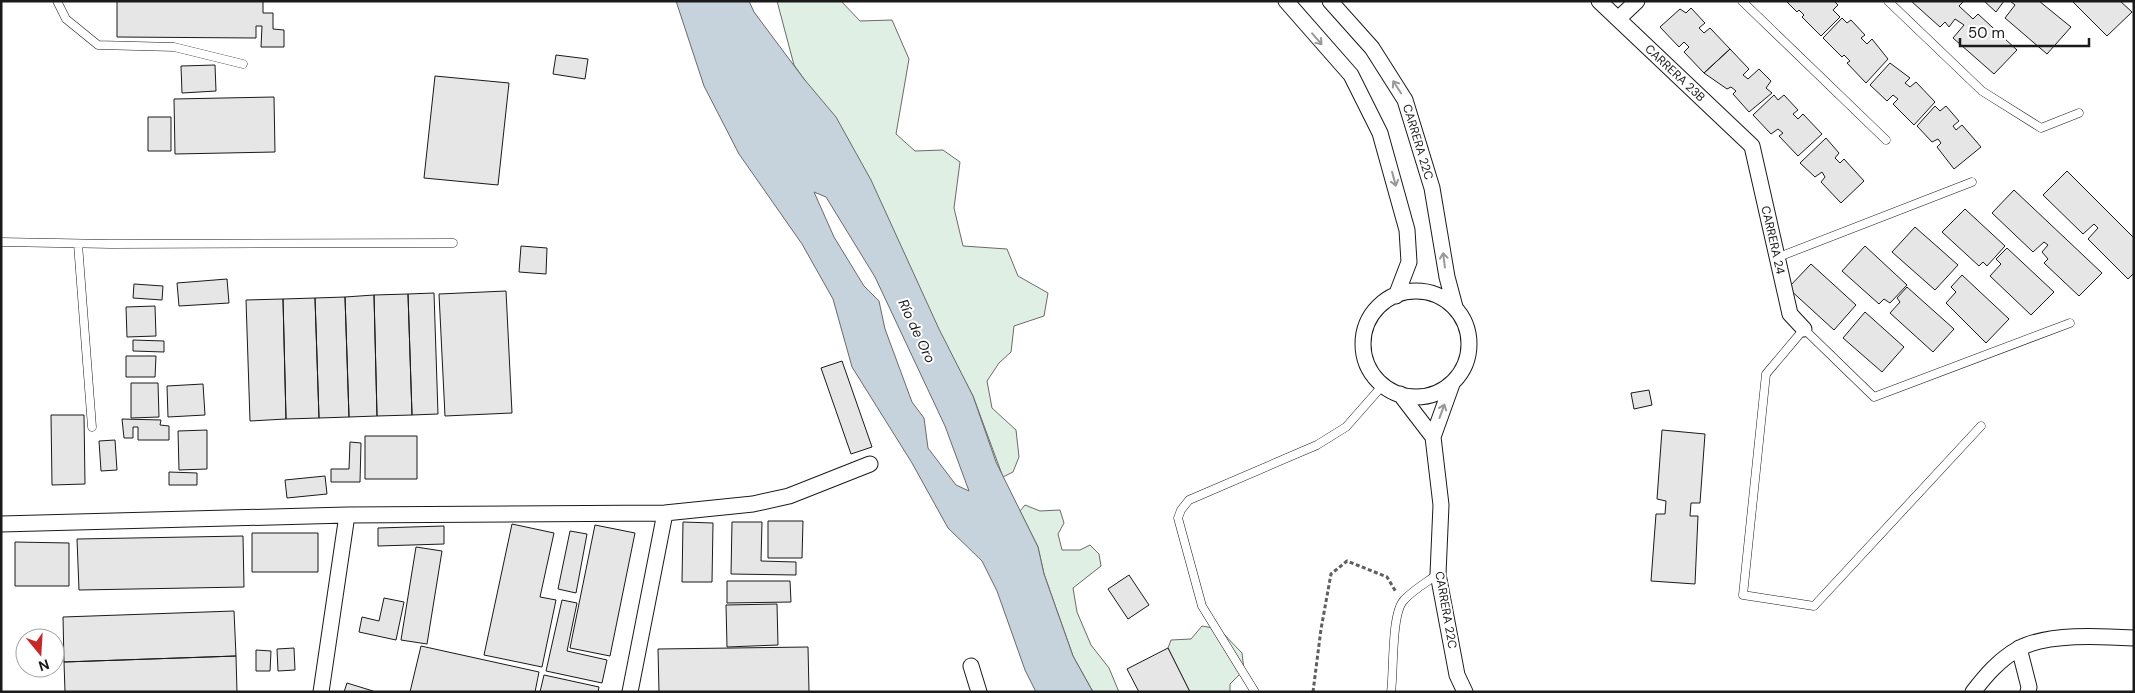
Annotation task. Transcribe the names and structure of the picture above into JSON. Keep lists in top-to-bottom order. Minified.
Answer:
{"streets":{"street":["CARRERA 23B","CARRERA 22C","CARRERA 24"]},"crossings":[["CARRERA 23B","CARRERA 24"]],"water":["Río de Oro"],"scale_bar":"50 m","north":"bottom"}
